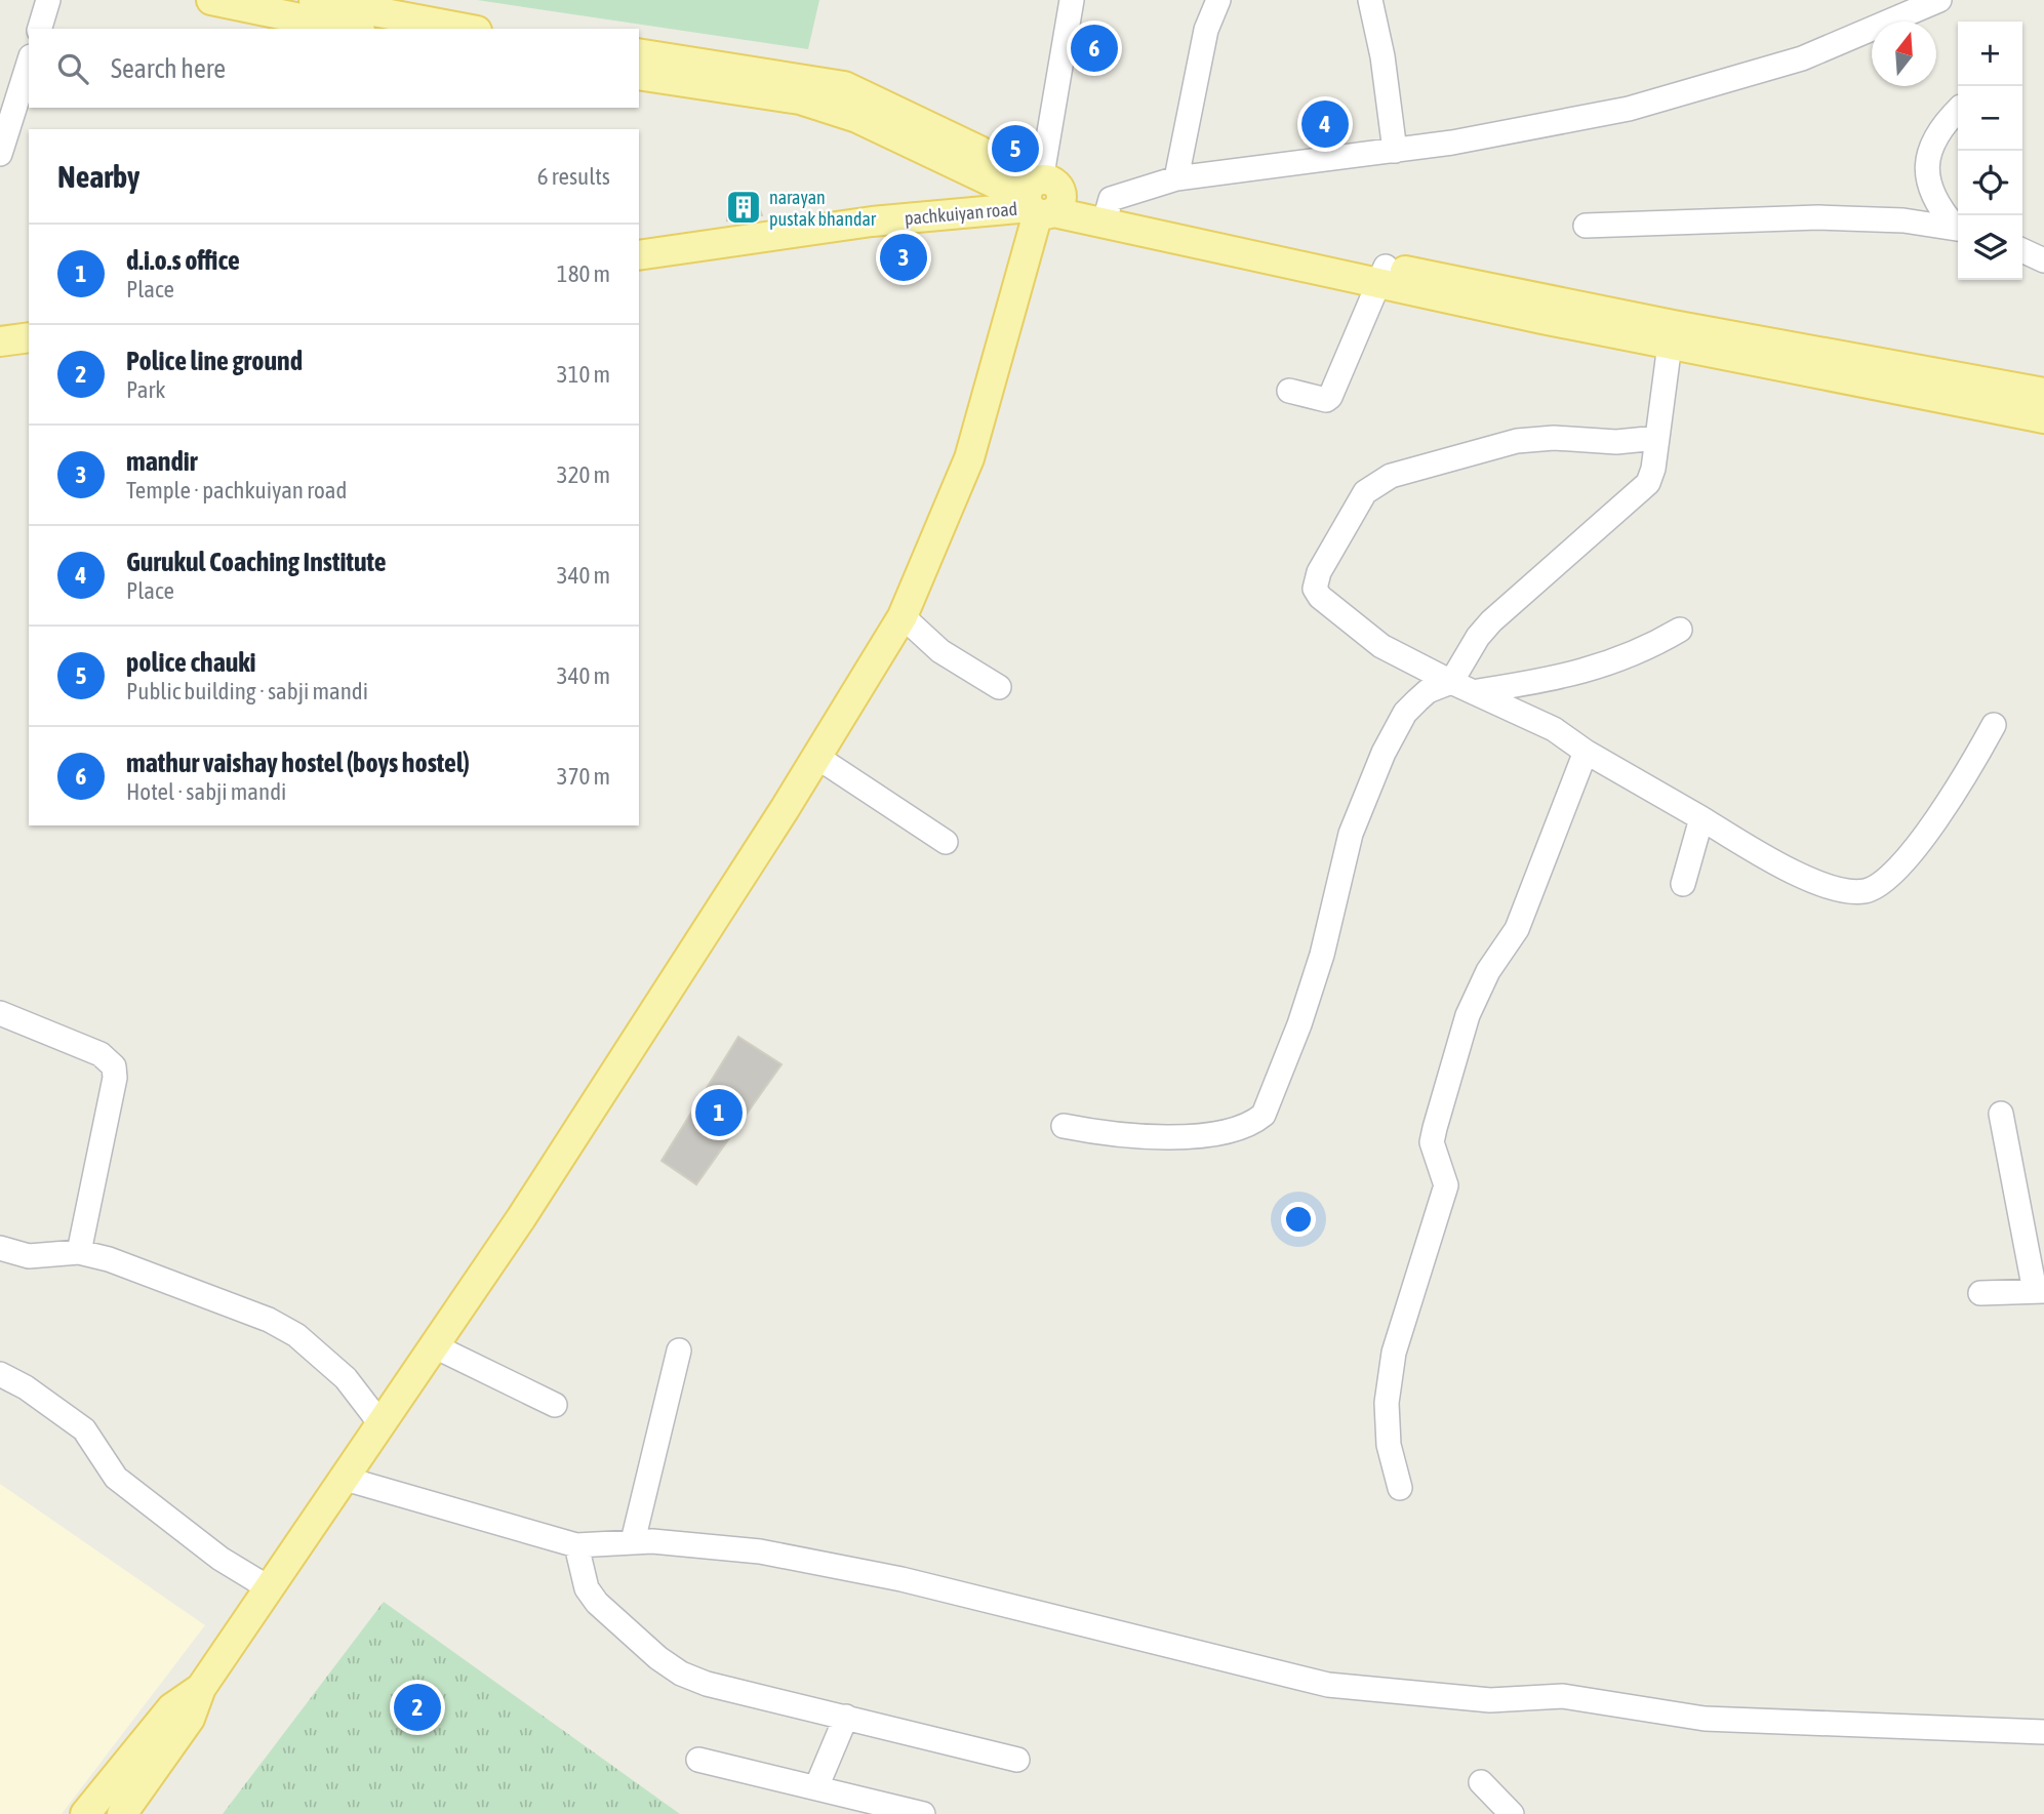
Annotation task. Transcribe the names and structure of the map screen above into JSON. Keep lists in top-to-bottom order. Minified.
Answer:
{"streets":{"main road":["pachkuiyan road"]},"places":{"building":["narayan pustak bhandar"]},"north":"top","page":{"pins":["6","4","5","3","1","2"],"map_buttons":["+","−"],"search":"Search here","heading":["Nearby","6 results"],"list":[{"mark":"1","name":"d.i.o.s office","note":"Place","value":"180 m"},{"mark":"2","name":"Police line ground","note":"Park","value":"310 m"},{"mark":"3","name":"mandir","note":"Temple · pachkuiyan road","value":"320 m"},{"mark":"4","name":"Gurukul Coaching Institute","note":"Place","value":"340 m"},{"mark":"5","name":"police chauki","note":"Public building · sabji mandi","value":"340 m"},{"mark":"6","name":"mathur vaishay hostel (boys hostel)","note":"Hotel · sabji mandi","value":"370 m"}]}}
